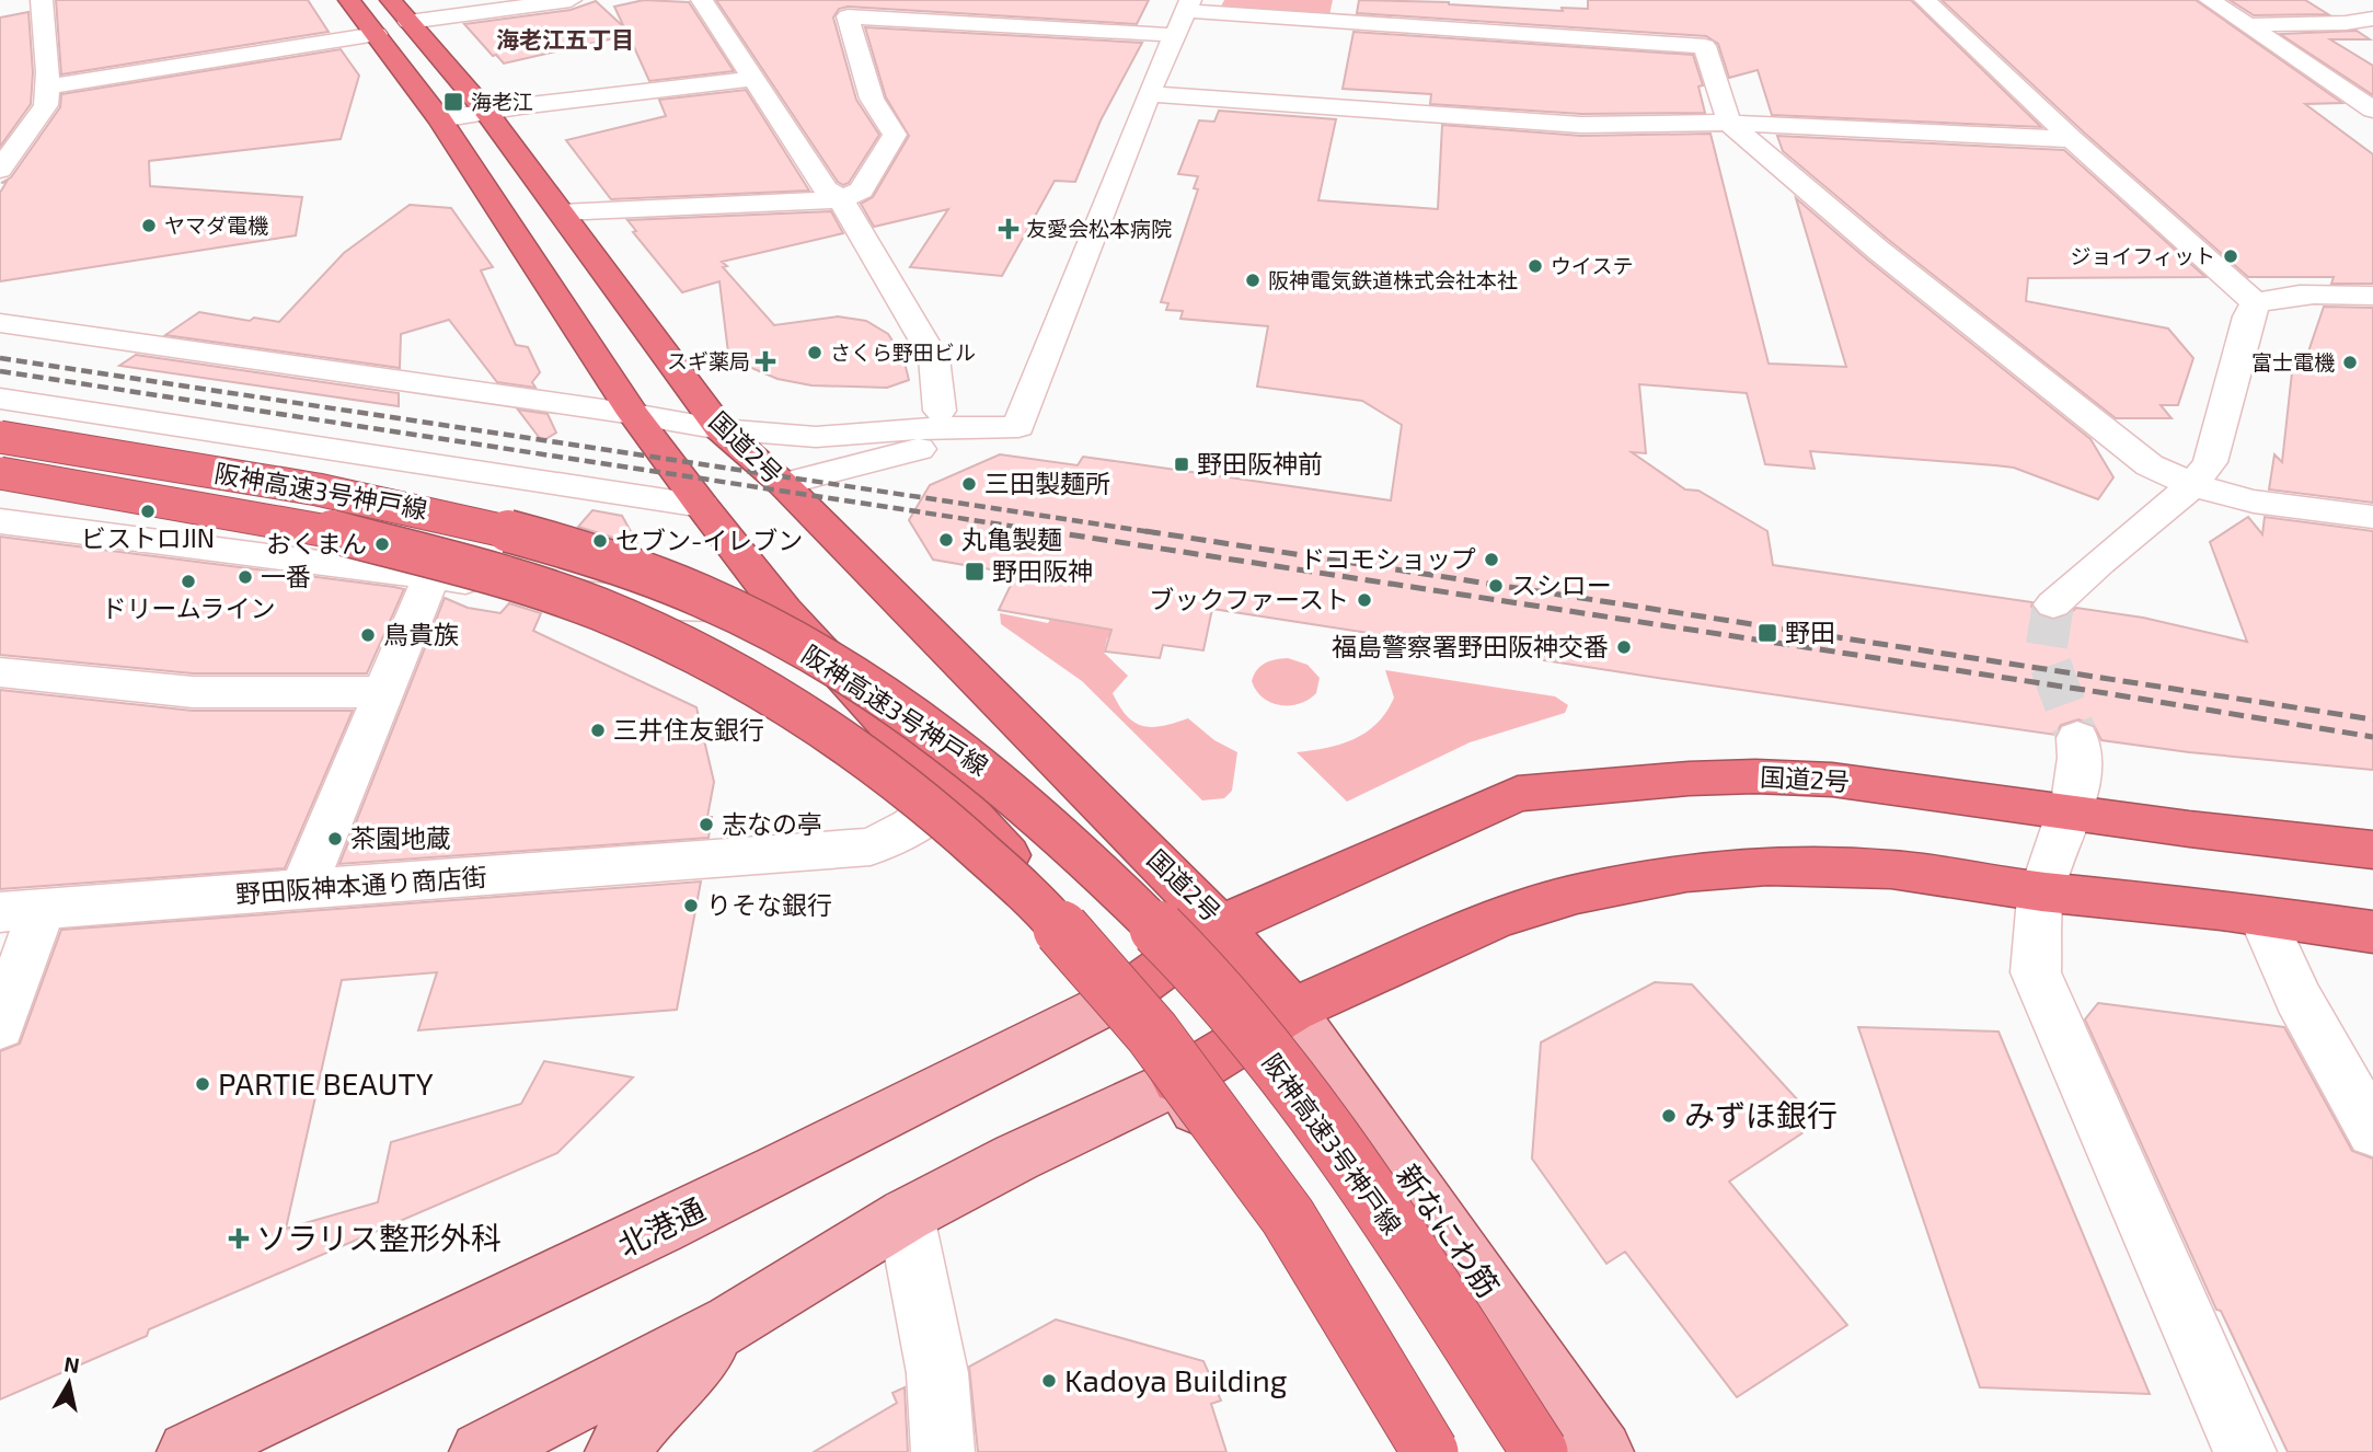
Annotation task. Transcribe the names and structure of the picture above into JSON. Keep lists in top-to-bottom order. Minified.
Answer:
{"streets":{"highway":["国道2号","阪神高速3号神戸線"],"main road":["北港通","新なにわ筋"],"street":["野田阪神本通り商店街"]},"districts":["海老江五丁目"],"places":{"transit":["海老江","野田阪神前","野田阪神","野田"],"other":["ヤマダ電機","ジョイフィット","ウイステ","阪神電気鉄道株式会社本社","さくら野田ビル","富士電機","三田製麺所","ビストロJIN","丸亀製麺","セブン-イレブン","おくまん","ドコモショップ","一番","ドリームライン","スシロー","ブックファースト","鳥貴族","福島警察署野田阪神交番","三井住友銀行","志なの亭","茶園地蔵","りそな銀行","PARTIE BEAUTY","みずほ銀行","Kadoya Building"],"health":["友愛会松本病院","スギ薬局","ソラリス整形外科"]},"north":"top"}
